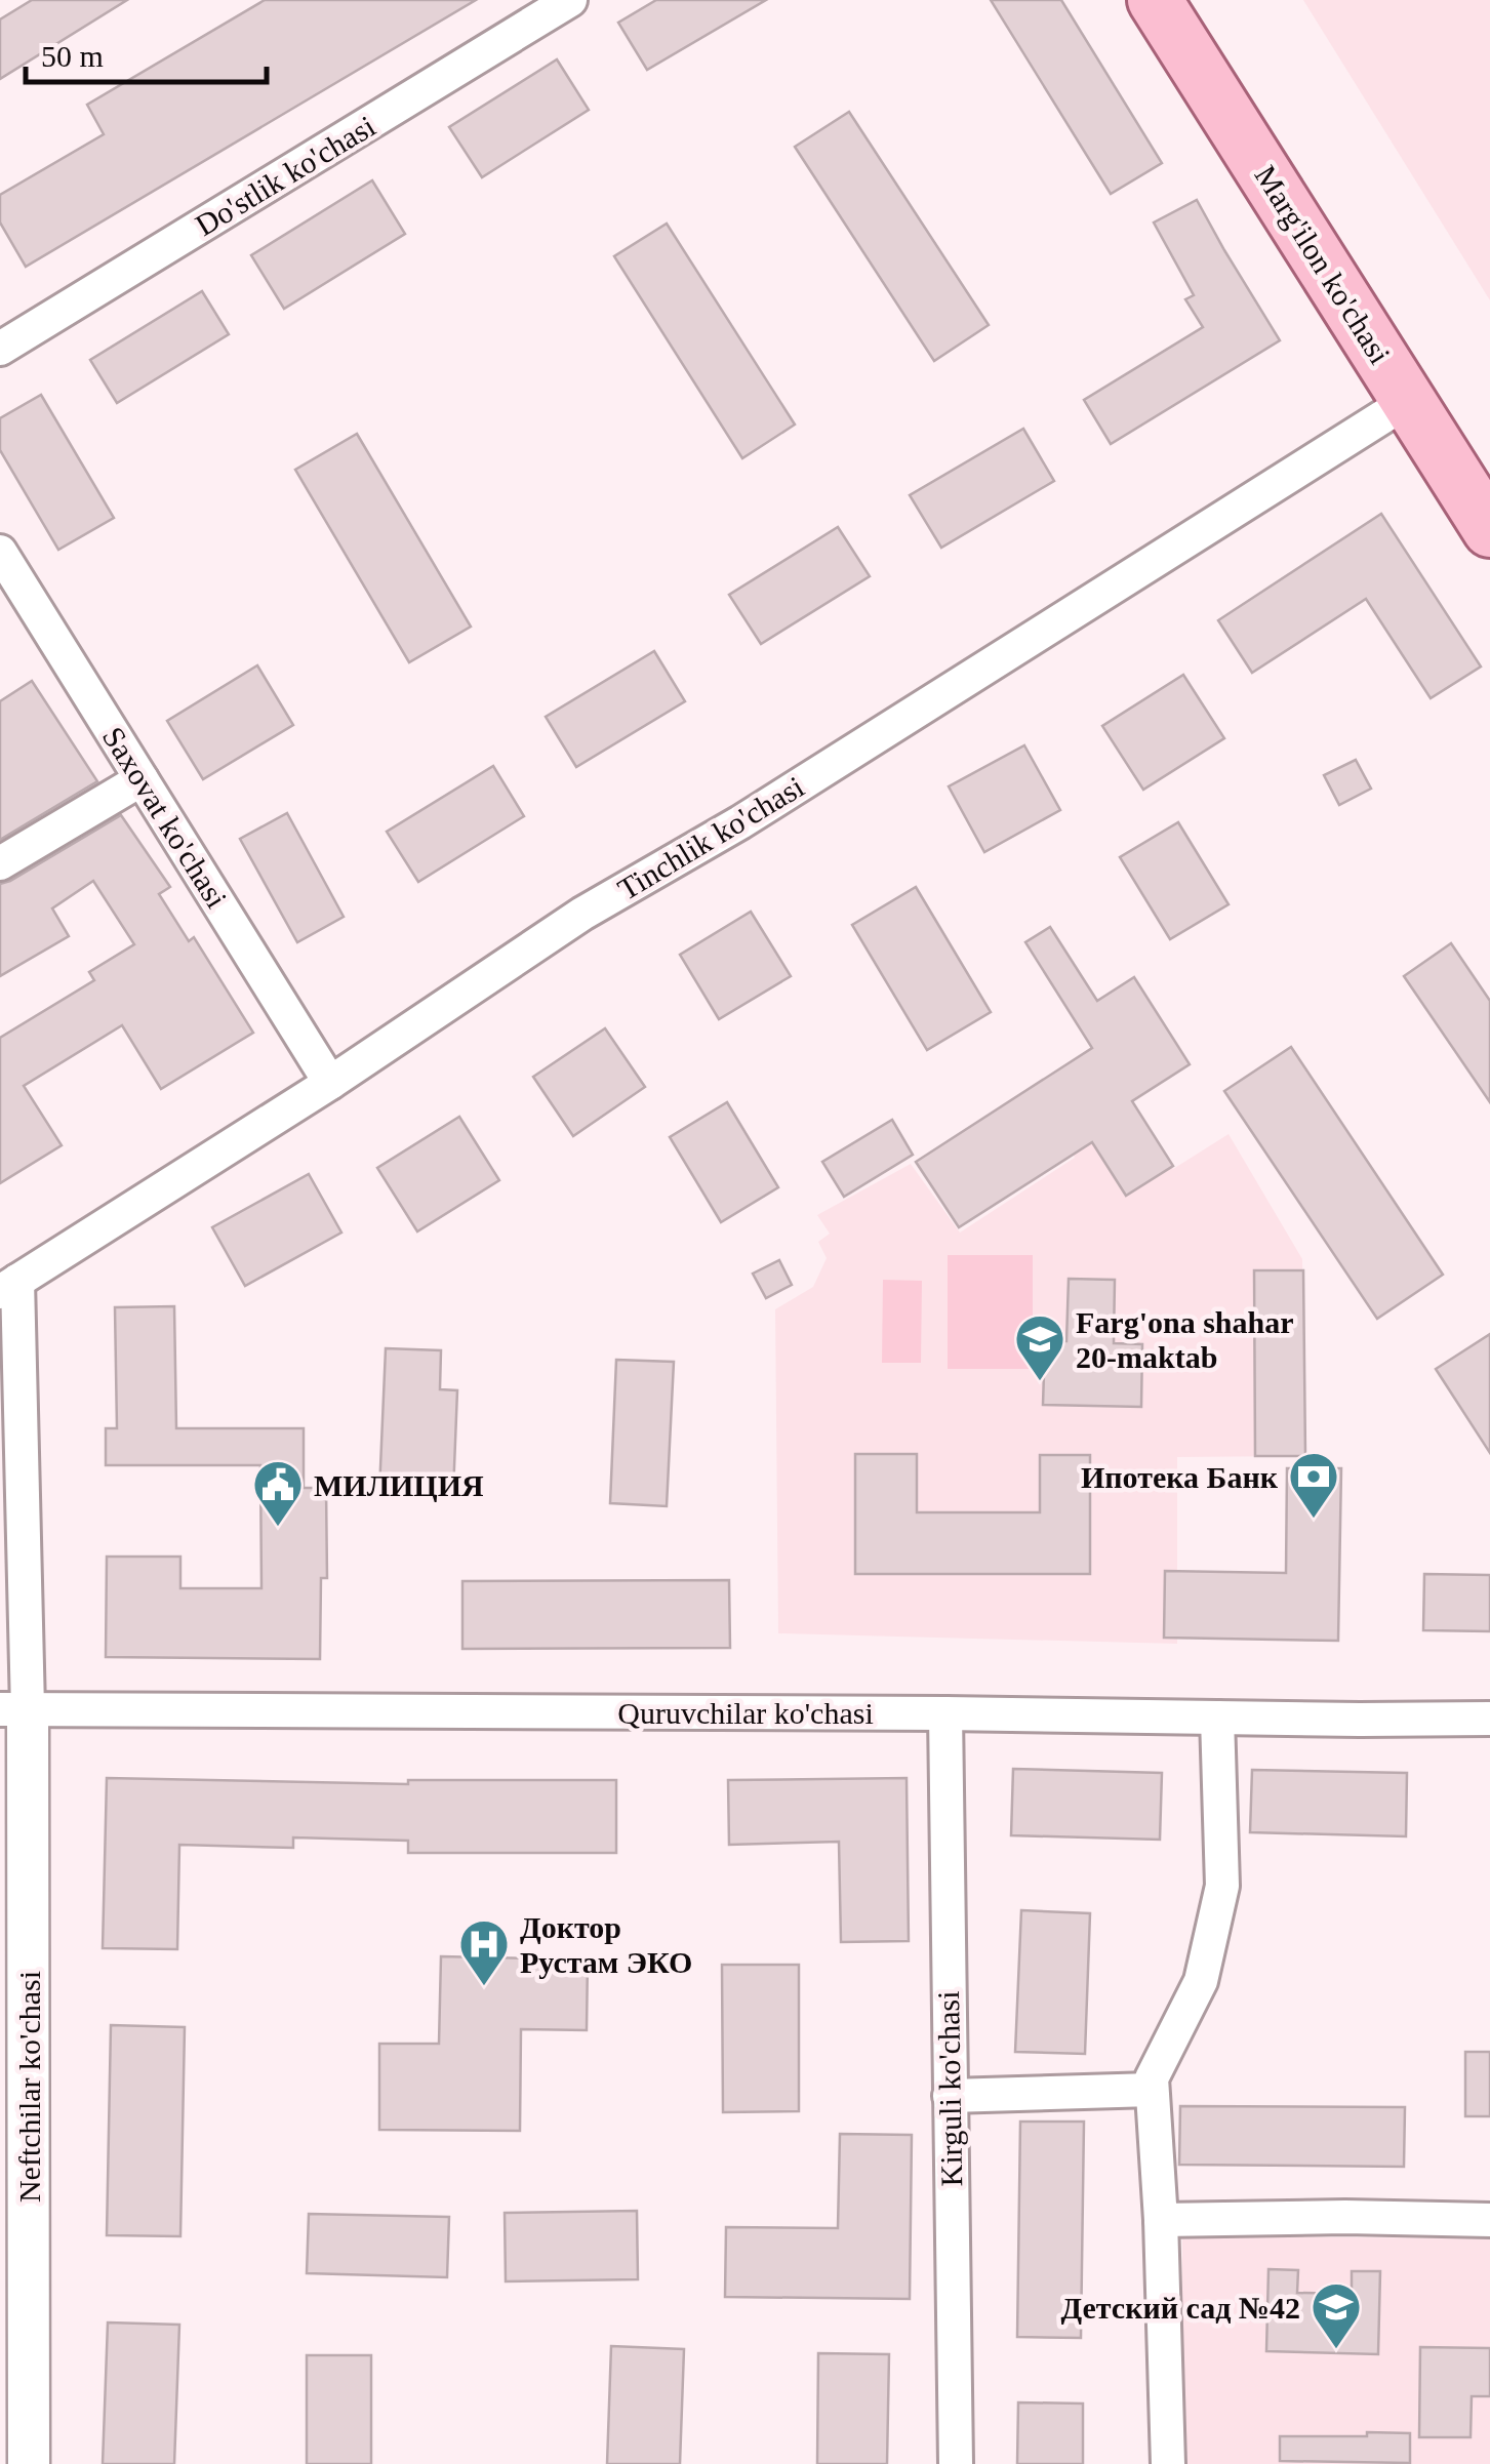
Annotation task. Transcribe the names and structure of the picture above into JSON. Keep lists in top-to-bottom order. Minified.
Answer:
{"streets":{"main road":["Marg'ilon ko'chasi"],"street":["Do'stlik ko'chasi","Saxovat ko'chasi","Tinchlik ko'chasi","Quruvchilar ko'chasi","Neftchilar ko'chasi","Kirguli ko'chasi"]},"crossings":[["Marg'ilon ko'chasi","Tinchlik ko'chasi"],["Saxovat ko'chasi","Tinchlik ko'chasi"],["Tinchlik ko'chasi","Quruvchilar ko'chasi"],["Tinchlik ko'chasi","Neftchilar ko'chasi"],["Quruvchilar ko'chasi","Neftchilar ko'chasi"],["Quruvchilar ko'chasi","Kirguli ko'chasi"]],"places":{"school or university":["Farg'ona shahar 20-maktab","Детский сад №42"],"bank":["Ипотека Банк"],"public building":["МИЛИЦИЯ"],"hospital":["Доктор Рустам ЭКО"]},"scale_bar":"50 m"}
